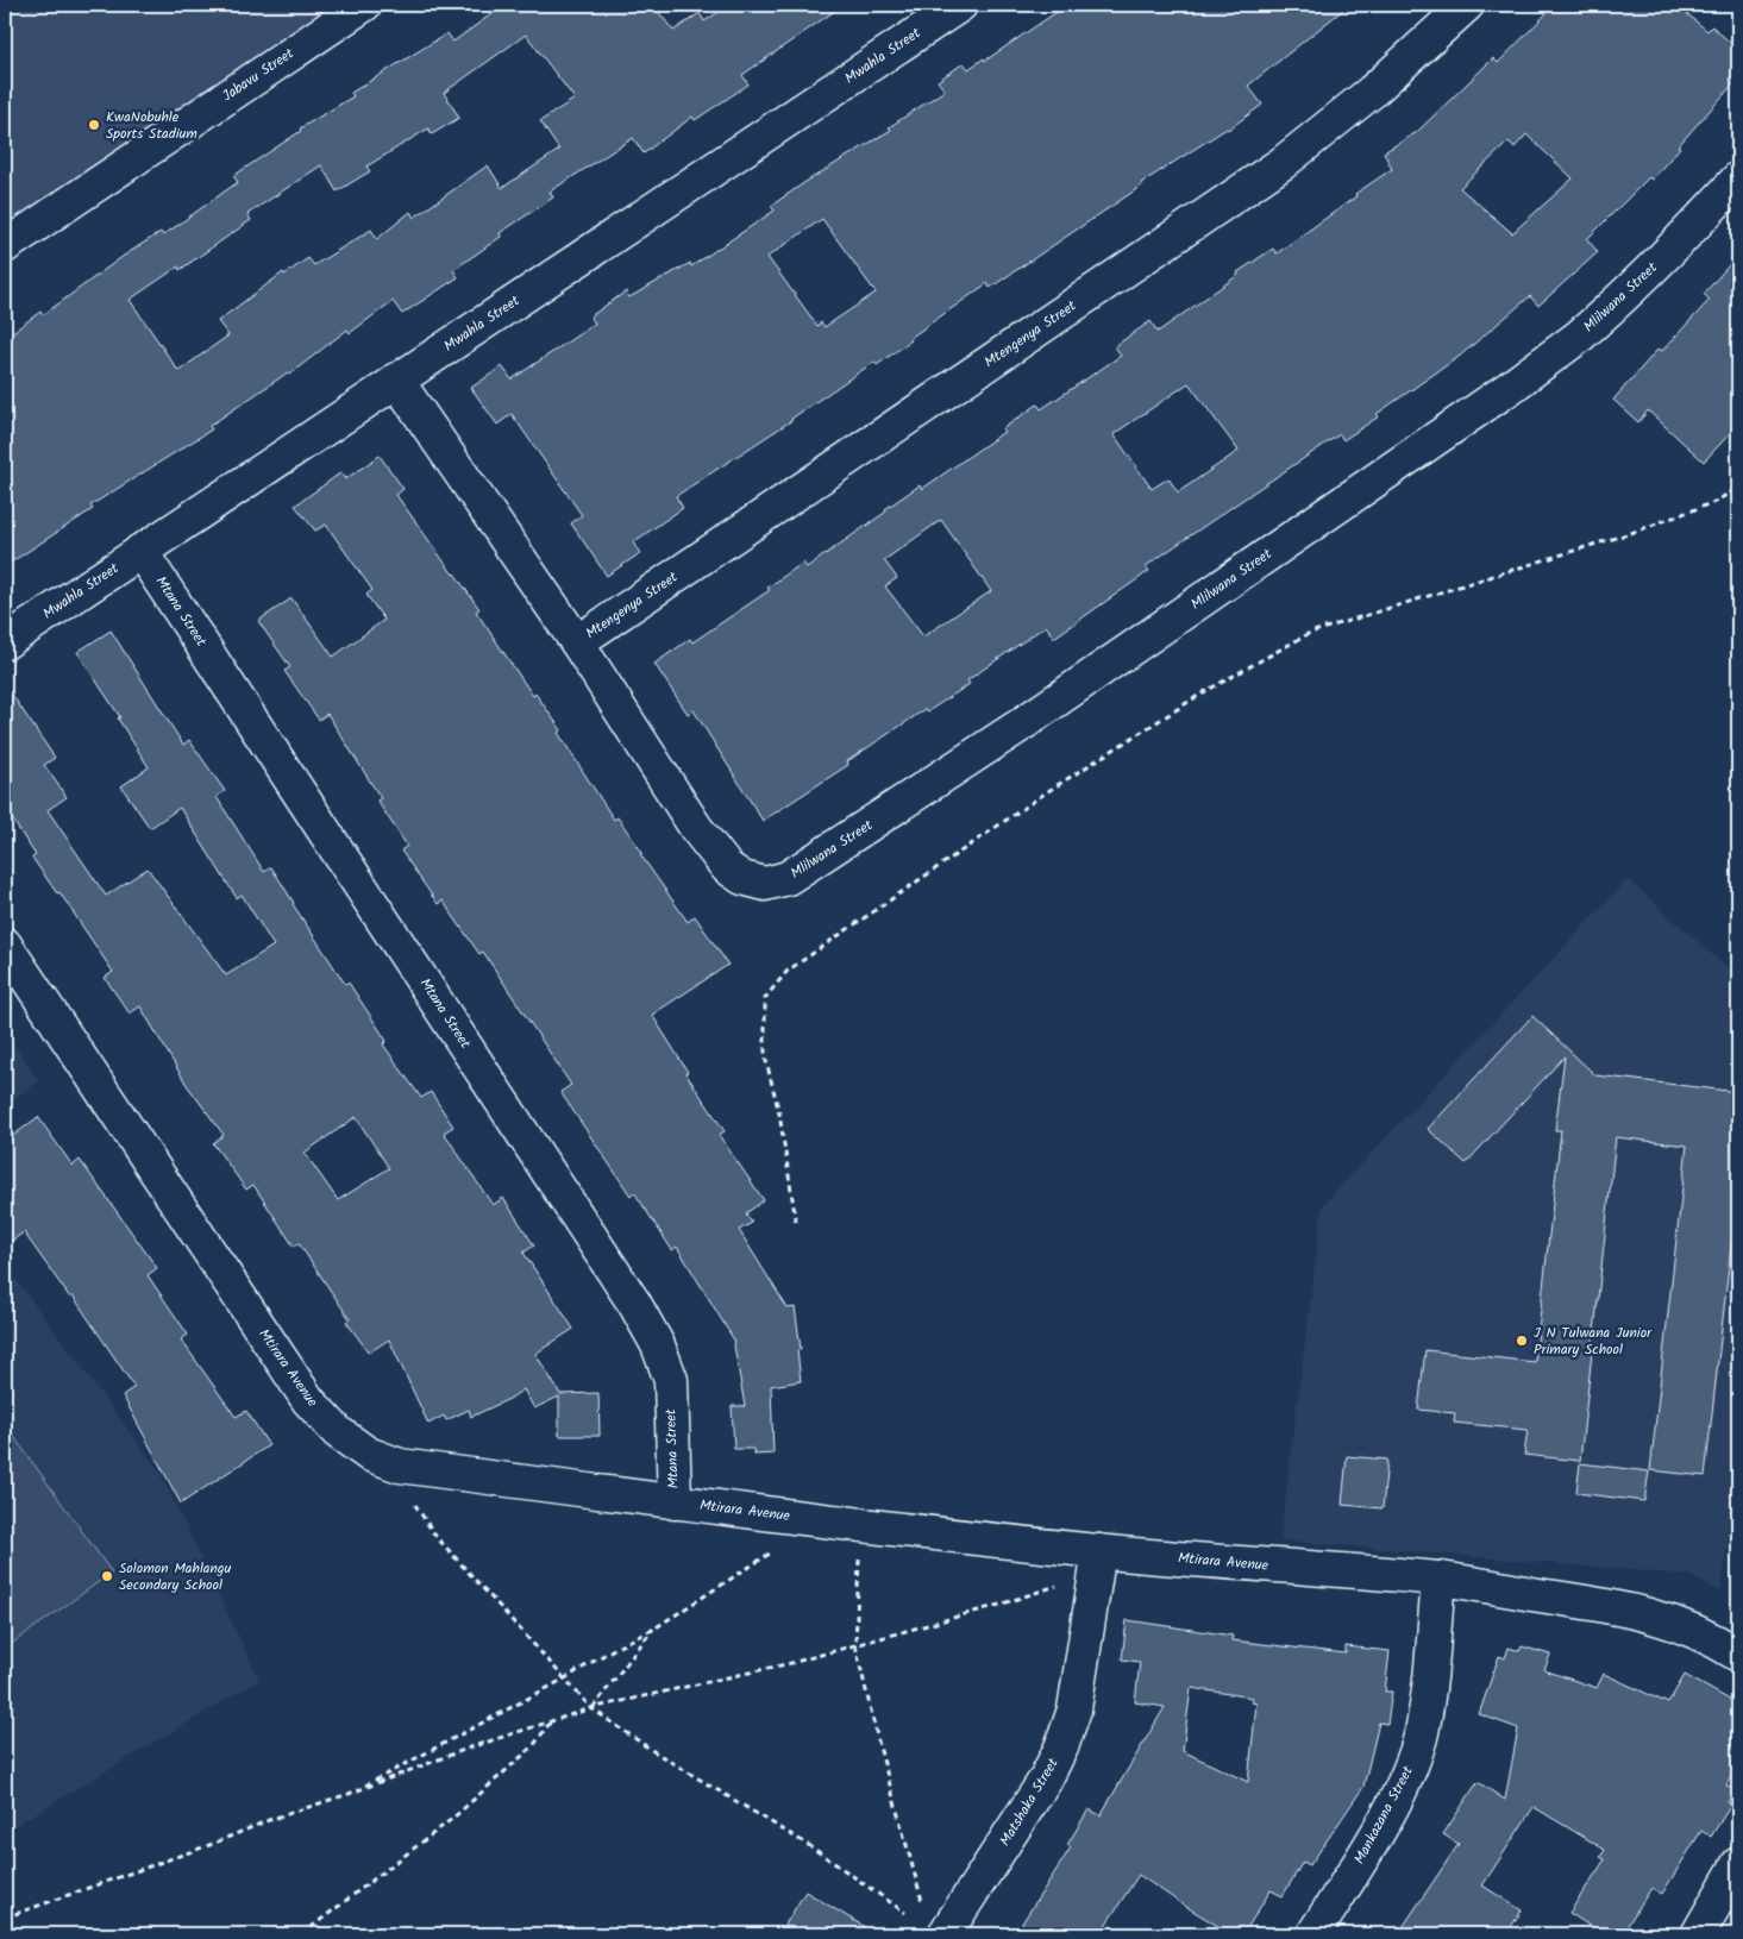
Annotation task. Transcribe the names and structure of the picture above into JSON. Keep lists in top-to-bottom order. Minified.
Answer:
{"streets":{"street":["Mwahla Street","Jabavu Street","Mlilwana Street","Mtengenya Street","Mtana Street","Mtirara Avenue","Matshaka Street","Mankazana Street"]},"crossings":[["Mwahla Street","Mlilwana Street"],["Mwahla Street","Mtana Street"],["Mlilwana Street","Mtengenya Street"],["Mtana Street","Mtirara Avenue"],["Mtirara Avenue","Matshaka Street"],["Mtirara Avenue","Mankazana Street"]],"places":["KwaNobuhle Sports Stadium","J N Tulwana Junior Primary School","Solomon Mahlangu Secondary School"]}
